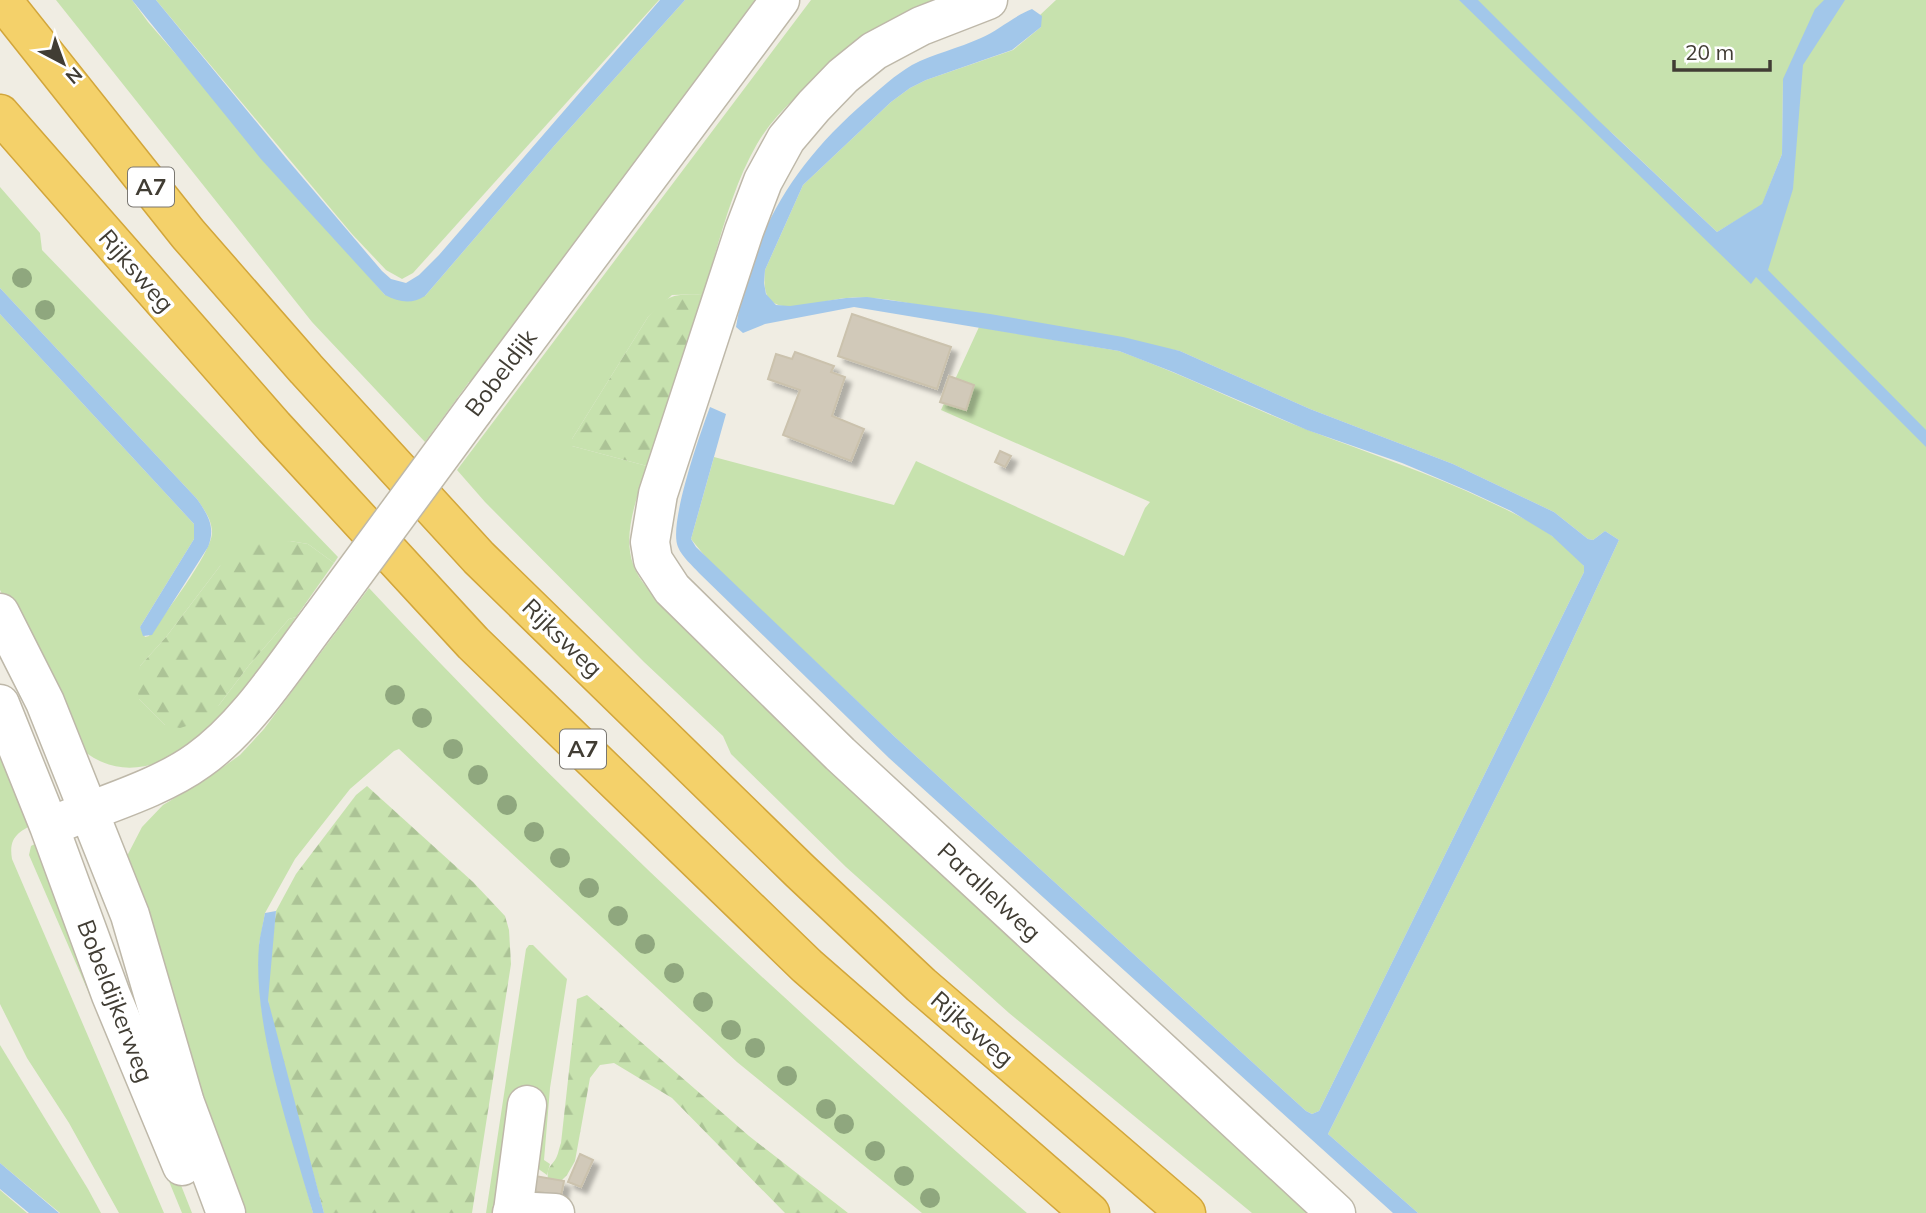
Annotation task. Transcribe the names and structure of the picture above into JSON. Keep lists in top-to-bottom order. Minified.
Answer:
{"streets":{"highway":["A7","Rijksweg"],"street":["Bobeldijk","Parallelweg","Bobeldijkerweg"]},"crossings":[["Bobeldijk","Bobeldijkerweg"]],"scale_bar":"20 m","north":"bottom right"}
